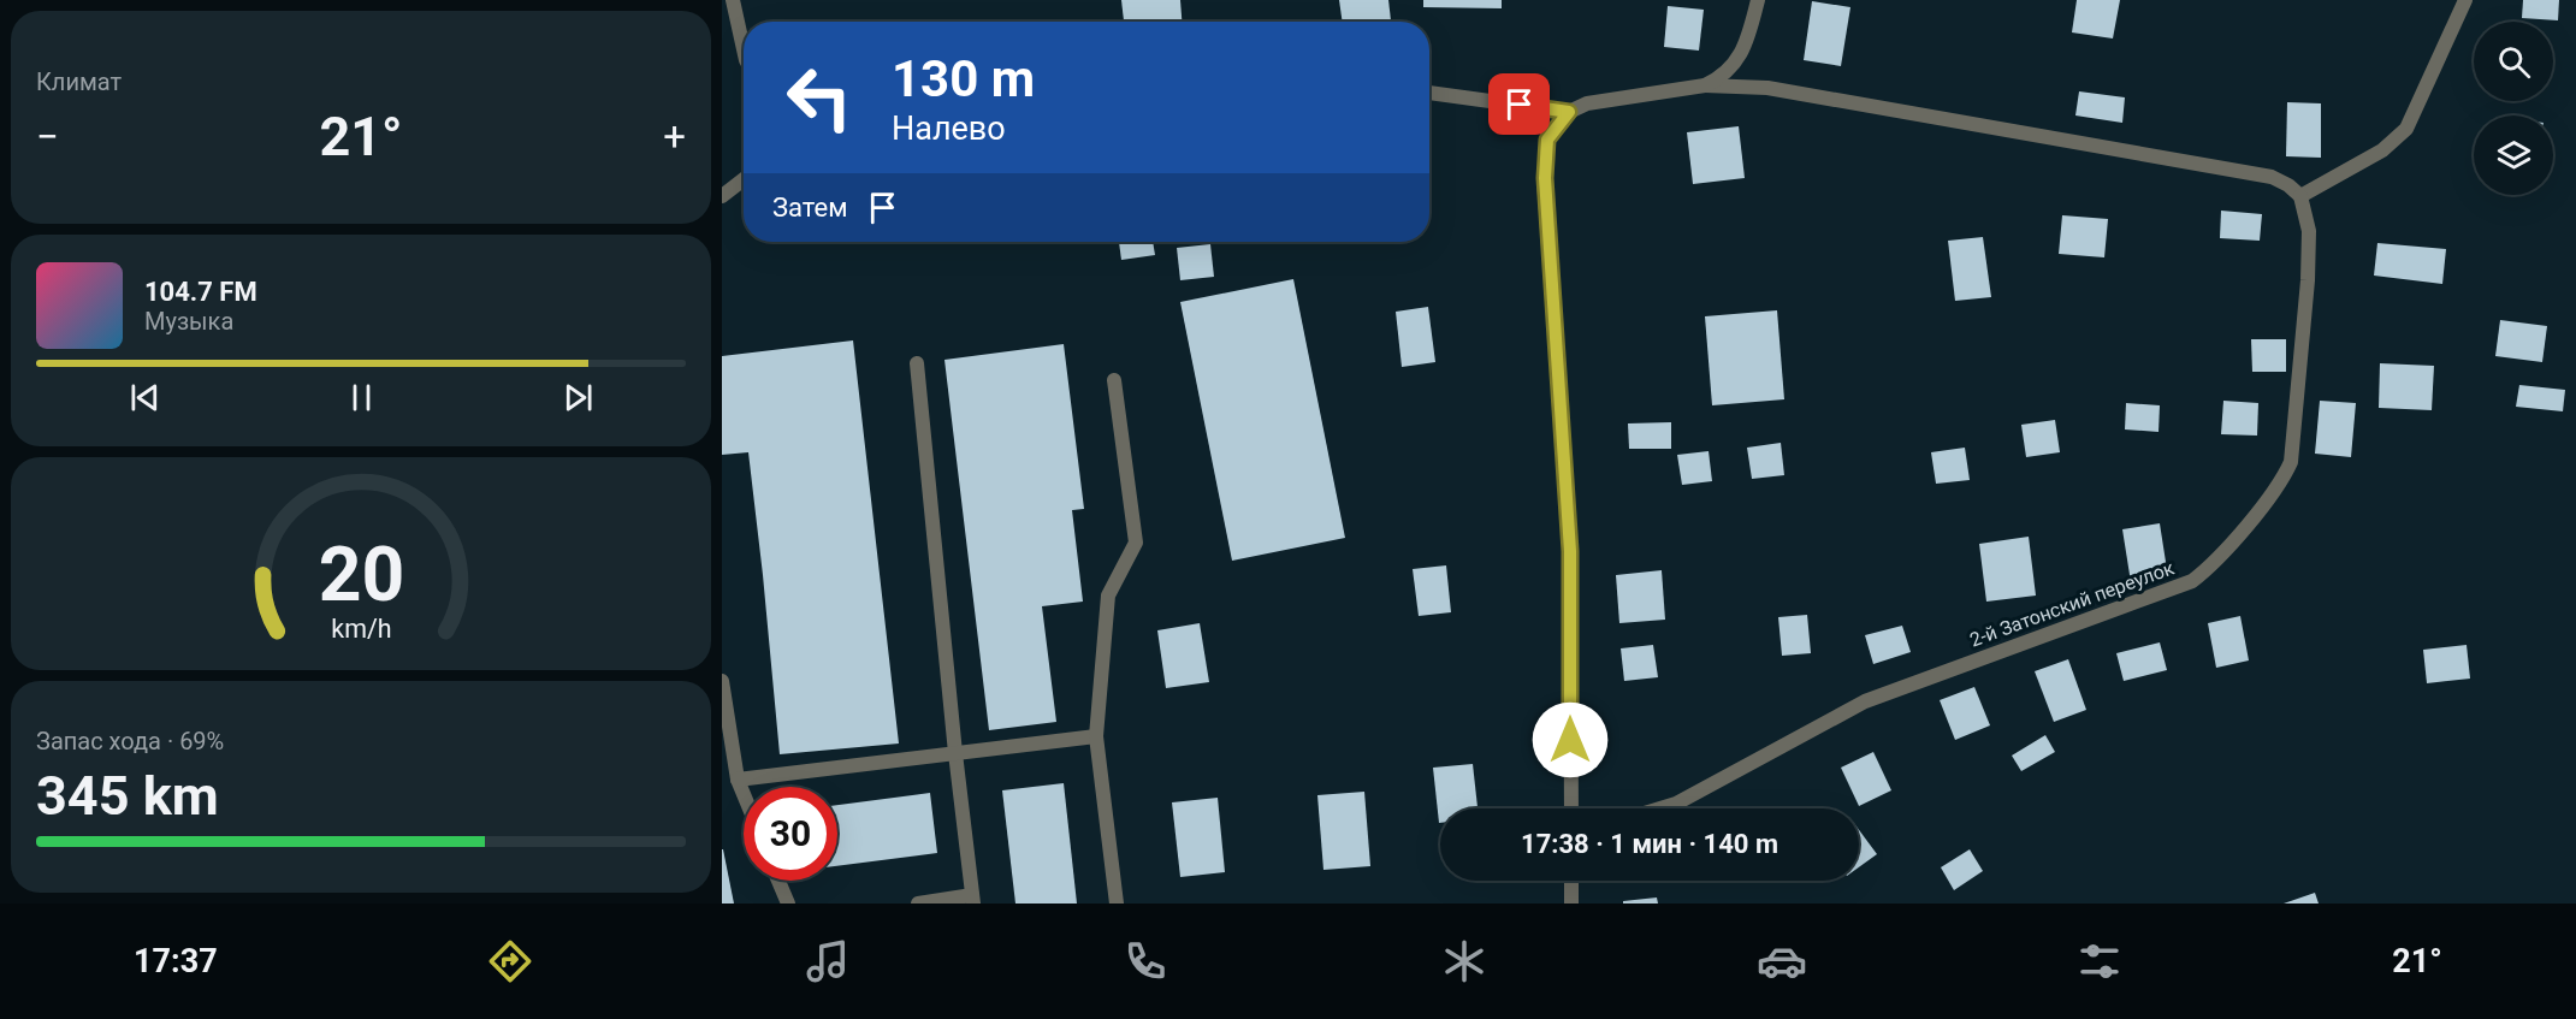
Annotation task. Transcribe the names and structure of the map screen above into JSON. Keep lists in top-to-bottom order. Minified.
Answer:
{"streets":{"street":["2-й Затонский переулок"]},"page":{"tile":["Климат",["Запас хода · 69%","345 km"]],"turn":["130 m","Налево"],"heat":["−","21°","+"],"then":"Затем","song":["104.7 FM","Музыка"],"limit":"30","trip":"17:38 · 1 мин · 140 m","tabs":["17:37","21°"],"gauge":["20","km/h"]}}
